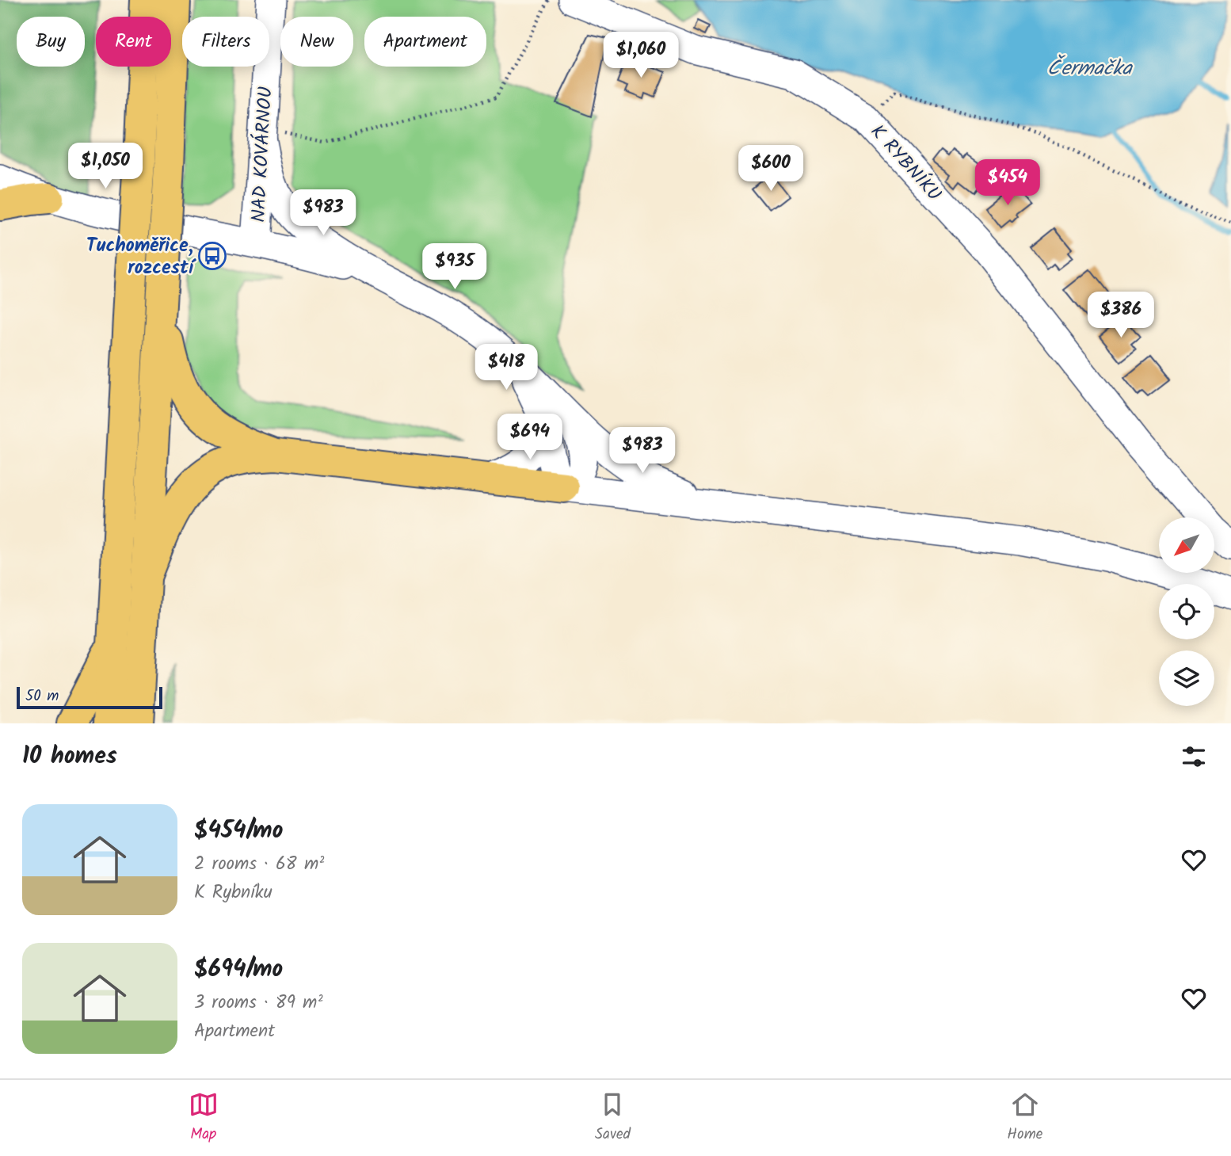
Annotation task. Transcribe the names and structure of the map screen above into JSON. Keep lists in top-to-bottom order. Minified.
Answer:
{"streets":{"street":["NAD KOVÁRNOU","K RYBNÍKU"]},"water":["Čermačka"],"places":{"bus stop":["Tuchoměřice, rozcestí"]},"scale_bar":"50 m","north":"bottom left","page":{"chip":["Buy","Rent","Filters","New","Apartment"],"price":["$1,060","$1,050","$600","$454","$983","$935","$386","$418","$694","$983"],"scale":"50 m","heading":"10 homes","list":[{"name":"$454/mo","note":"2 rooms · 68 m² · K Rybníku"},{"name":"$694/mo","note":"3 rooms · 89 m² · Apartment"}],"tabs":["Map","Saved","Home"]}}
